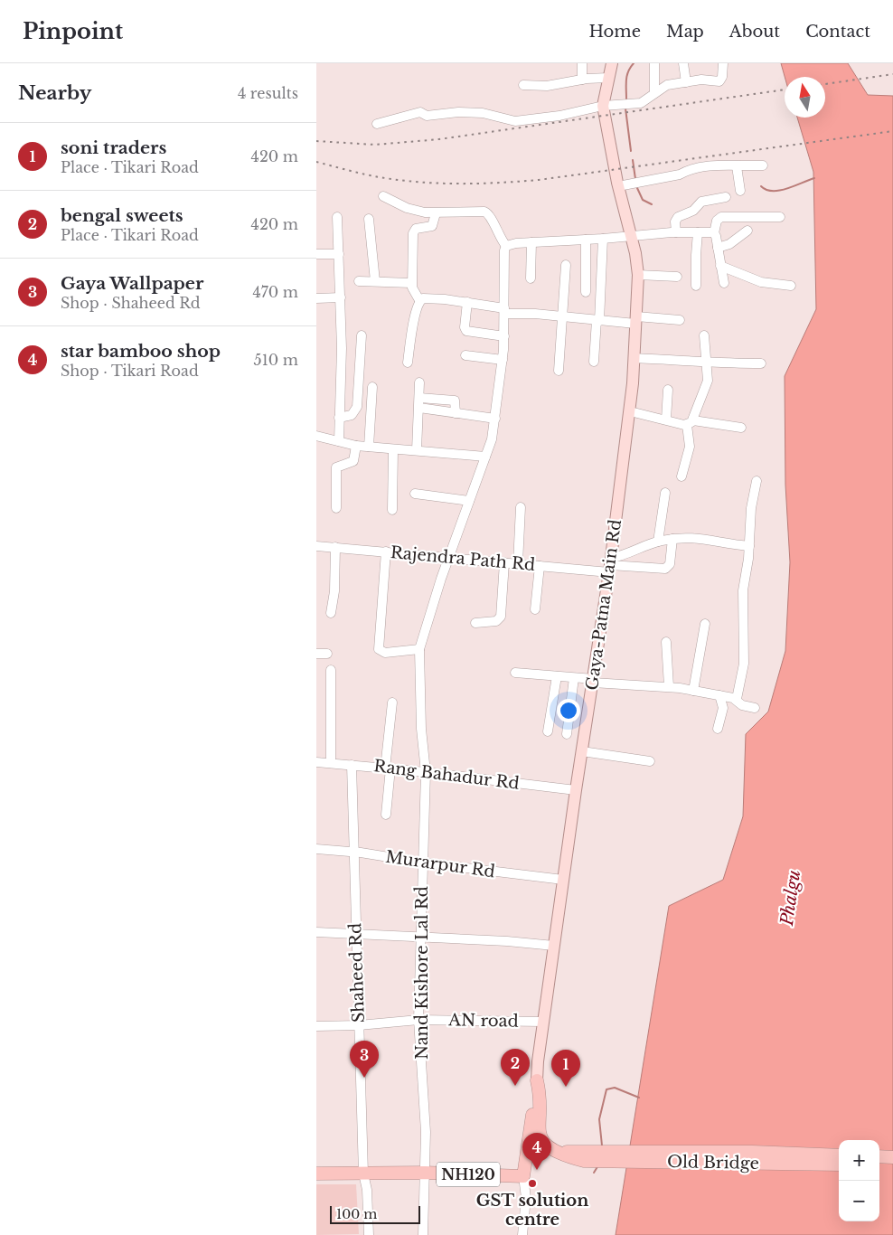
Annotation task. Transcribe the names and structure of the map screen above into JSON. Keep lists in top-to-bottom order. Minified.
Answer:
{"streets":{"highway":["Old Bridge","NH120"],"main road":["Gaya-Patna Main Rd"],"street":["Rajendra Path Rd","Rang Bahadur Rd","Murarpur Rd","Shaheed Rd","Nand Kishore Lal Rd","AN road"]},"crossings":[["Rajendra Path Rd","Gaya-Patna Main Rd"],["Rajendra Path Rd","Nand Kishore Lal Rd"],["Gaya-Patna Main Rd","Rang Bahadur Rd"],["Gaya-Patna Main Rd","Murarpur Rd"],["Gaya-Patna Main Rd","AN road"],["Rang Bahadur Rd","Shaheed Rd"],["Rang Bahadur Rd","Nand Kishore Lal Rd"],["Murarpur Rd","Shaheed Rd"],["Murarpur Rd","Nand Kishore Lal Rd"],["Shaheed Rd","AN road"],["Shaheed Rd","NH120"],["Nand Kishore Lal Rd","AN road"],["Nand Kishore Lal Rd","NH120"]],"water":["Phalgu"],"places":["GST solution centre"],"scale_bar":"100 m","north":"top","page":{"header":"Pinpoint","nav":["Home","Map","About","Contact"],"heading":["Nearby","4 results"],"list":[{"mark":"1","name":"soni traders","note":"Place · Tikari Road","value":"420 m"},{"mark":"2","name":"bengal sweets","note":"Place · Tikari Road","value":"420 m"},{"mark":"3","name":"Gaya Wallpaper","note":"Shop · Shaheed Rd","value":"470 m"},{"mark":"4","name":"star bamboo shop","note":"Shop · Tikari Road","value":"510 m"}],"pins":["3","2","1","4"],"map_buttons":["+","−"],"scale":"100 m"}}
